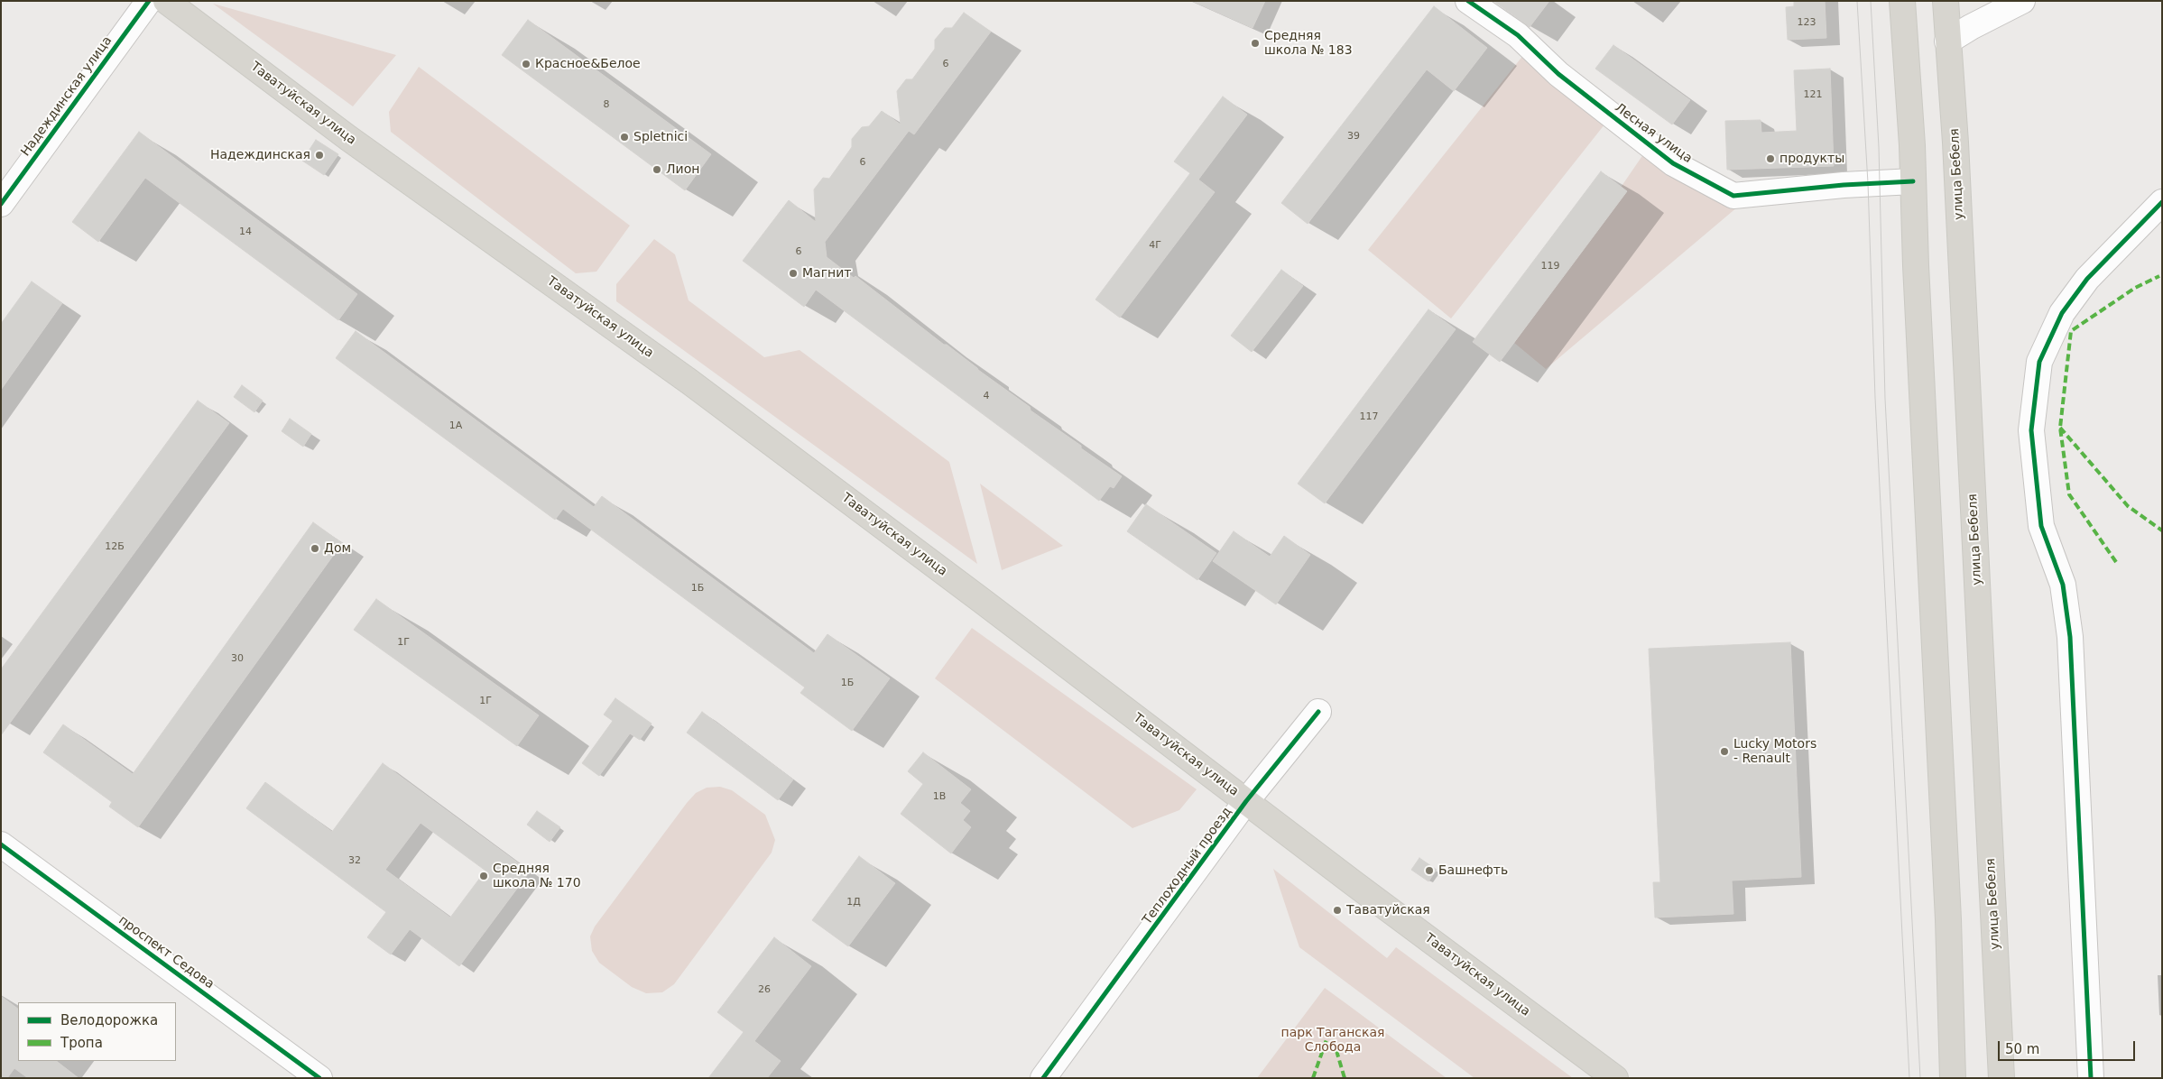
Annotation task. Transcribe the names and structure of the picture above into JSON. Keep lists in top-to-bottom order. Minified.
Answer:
{"streets":{"main road":["Таватуйская улица","улица Бебеля"],"street":["Надеждинская улица","Лесная улица","Теплоходный проезд","проспект Седова"]},"crossings":[["Таватуйская улица","Теплоходный проезд"]],"parks":["парк Таганская Слобода"],"places":["Средняя школа № 183","Красное&Белое","Spletnici","Надеждинская","продукты","Лион","Магнит","Дом","Lucky Motors - Renault","Башнефть","Средняя школа № 170","Таватуйская"],"house_numbers":["123","6","121","8","39","6","14","4Г","6","119","4","117","1А","12Б","1Б","1Г","30","1Б","1Г","1В","32","1Д","26"],"legend":["Велодорожка","Тропа"],"scale_bar":"50 m"}
